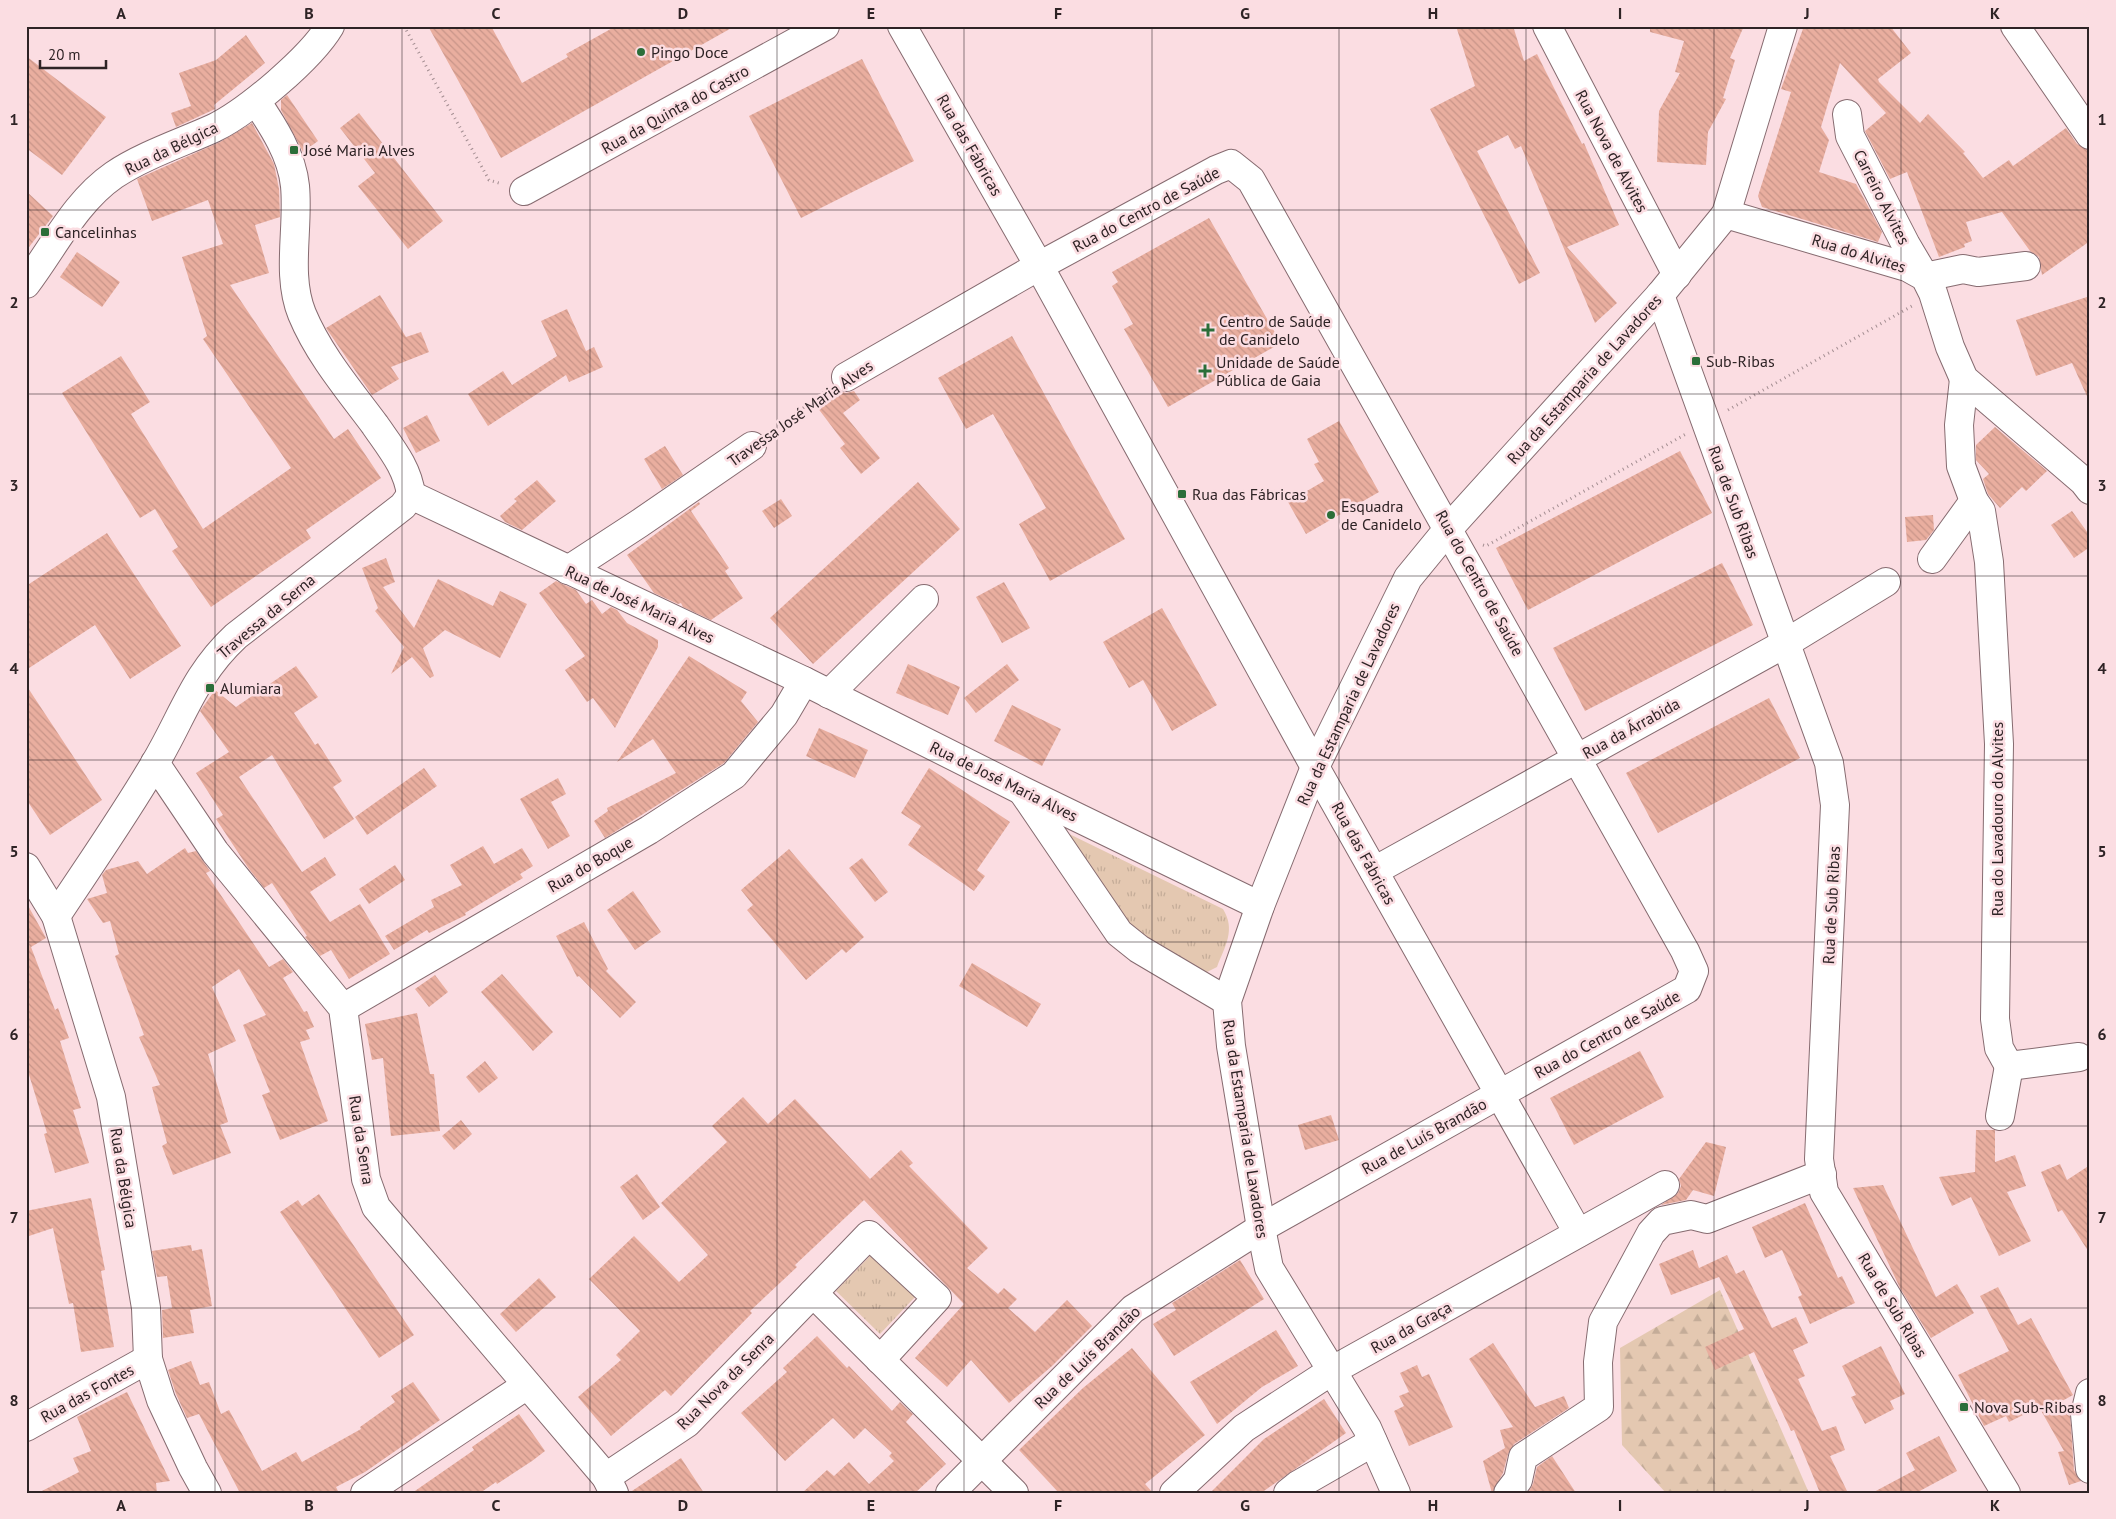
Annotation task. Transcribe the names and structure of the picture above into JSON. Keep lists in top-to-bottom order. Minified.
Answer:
{"streets":{"street":["Rua da Quinta do Castro","Rua das Fábricas","Rua da Bélgica","Rua Nova de Alvites","Carreiro Alvites","Rua do Centro de Saúde","Rua do Alvites","Rua da Estamparia de Lavadores","Travessa José Maria Alves","Rua de Sub Ribas","Rua de José Maria Alves","Travessa da Serna","Rua da Árrabida","Rua do Lavadouro do Alvites","Rua do Boque","Rua de Luís Brandão","Rua da Senra","Rua da Graça","Rua Nova da Senra","Rua das Fontes"]},"crossings":[["Rua das Fábricas","Rua do Centro de Saúde"],["Rua das Fábricas","Rua da Estamparia de Lavadores"],["Rua das Fábricas","Travessa José Maria Alves"],["Rua das Fábricas","Rua da Árrabida"],["Rua das Fábricas","Rua de Luís Brandão"],["Rua das Fábricas","Rua da Graça"],["Rua da Bélgica","Travessa da Serna"],["Rua da Bélgica","Rua das Fontes"],["Rua Nova de Alvites","Rua da Estamparia de Lavadores"],["Rua Nova de Alvites","Rua de Sub Ribas"],["Carreiro Alvites","Rua do Alvites"],["Rua do Centro de Saúde","Rua da Estamparia de Lavadores"],["Rua do Centro de Saúde","Travessa José Maria Alves"],["Rua do Centro de Saúde","Rua da Árrabida"],["Rua do Centro de Saúde","Rua de Luís Brandão"],["Rua do Alvites","Rua da Estamparia de Lavadores"],["Rua do Alvites","Rua do Lavadouro do Alvites"],["Rua da Estamparia de Lavadores","Rua de Sub Ribas"],["Rua da Estamparia de Lavadores","Rua de José Maria Alves"],["Rua da Estamparia de Lavadores","Rua de Luís Brandão"],["Rua da Estamparia de Lavadores","Rua da Graça"],["Travessa José Maria Alves","Rua de José Maria Alves"],["Rua de Sub Ribas","Rua da Árrabida"],["Rua de José Maria Alves","Travessa da Serna"],["Rua de José Maria Alves","Rua do Boque"],["Rua do Boque","Rua da Senra"],["Rua da Senra","Rua Nova da Senra"]],"places":{"other":["Pingo Doce","Esquadra de Canidelo"],"transit":["José Maria Alves","Cancelinhas","Sub-Ribas","Rua das Fábricas","Alumiara","Nova Sub-Ribas"],"health":["Centro de Saúde de Canidelo","Unidade de Saúde Pública de Gaia"]},"scale_bar":"20 m","grid":{"columns":["A","B","C","D","E","F","G","H","I","J","K"],"rows":["1","2","3","4","5","6","7","8"]}}
